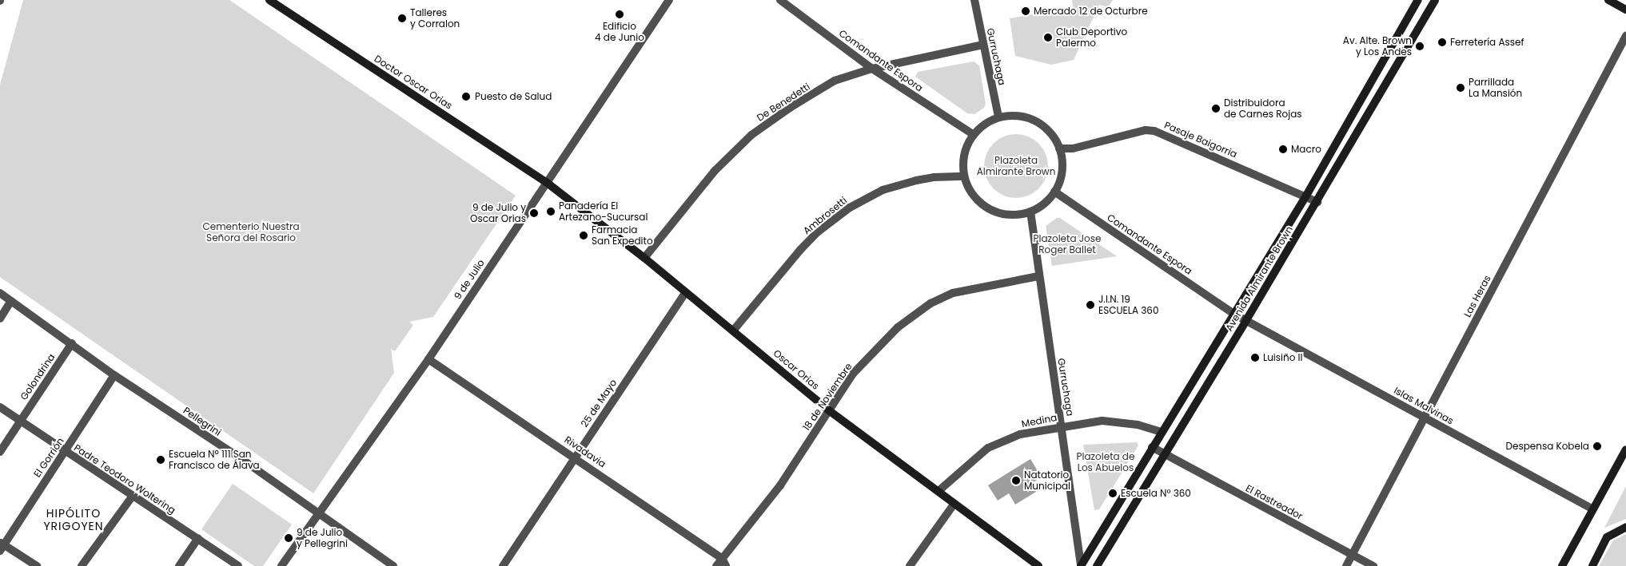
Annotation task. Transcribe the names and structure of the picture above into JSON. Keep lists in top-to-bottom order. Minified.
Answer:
{"streets":{"main road":["Doctor Oscar Orias","Avenida Almirante Brown","Oscar Orias"],"street":["Gurruchaga","Comandante Espora","De Benedetti","Pasaje Baigorria","Ambrosetti","9 de Julio","Las Heras","Golondrina","18 de Noviembre","25 de Mayo","Islas Malvinas","Medina","Pellegrini","Rivadavia","El Gorrión","Padre Teodoro Woltering","El Rastreador"]},"crossings":[["Gurruchaga","Comandante Espora"],["Gurruchaga","De Benedetti"],["Gurruchaga","Pasaje Baigorria"],["Gurruchaga","Ambrosetti"],["Gurruchaga","Avenida Almirante Brown"],["Gurruchaga","18 de Noviembre"],["Gurruchaga","Medina"],["Comandante Espora","De Benedetti"],["Comandante Espora","Pasaje Baigorria"],["Comandante Espora","Ambrosetti"],["Comandante Espora","Avenida Almirante Brown"],["Comandante Espora","Islas Malvinas"],["Doctor Oscar Orias","9 de Julio"],["Doctor Oscar Orias","Oscar Orias"],["De Benedetti","Oscar Orias"],["Pasaje Baigorria","Ambrosetti"],["Pasaje Baigorria","Avenida Almirante Brown"],["Ambrosetti","Oscar Orias"],["Avenida Almirante Brown","Islas Malvinas"],["Avenida Almirante Brown","Medina"],["Avenida Almirante Brown","El Rastreador"],["9 de Julio","Oscar Orias"],["9 de Julio","Pellegrini"],["9 de Julio","Rivadavia"],["Las Heras","Islas Malvinas"],["Las Heras","El Rastreador"],["Oscar Orias","18 de Noviembre"],["Oscar Orias","25 de Mayo"],["Oscar Orias","Medina"],["Golondrina","Pellegrini"],["Golondrina","Padre Teodoro Woltering"],["18 de Noviembre","Rivadavia"],["25 de Mayo","Rivadavia"],["Pellegrini","El Gorrión"],["El Gorrión","Padre Teodoro Woltering"]],"districts":["HIPÓLITO YRIGOYEN"],"parks":["Plazoleta Almirante Brown","Cementerio Nuestra Señora del Rosario","Plazoleta Jose Roger Ballet","Plazoleta de Los Abuelos"],"places":["Mercado 12 de Octurbre","Edificio 4 de Junio","Talleres y Corralon","Club Deportivo Palermo","Ferretería Assef","Av. Alte. Brown y Los Andes","Parrillada La Mansión","Puesto de Salud","Distribuidora de Carnes Rojas","Macro","Panadería El Artezano-Sucursal","9 de Julio y Oscar Orias","Farmacia San Expedito","J.I.N. 19 ESCUELA 360","Luisiño II","Despensa Kobela","Escuela Nº 111 San Francisco de Álava","Natatorio Municipal","Escuela N° 360","9 de Julio y Pellegrini"]}
